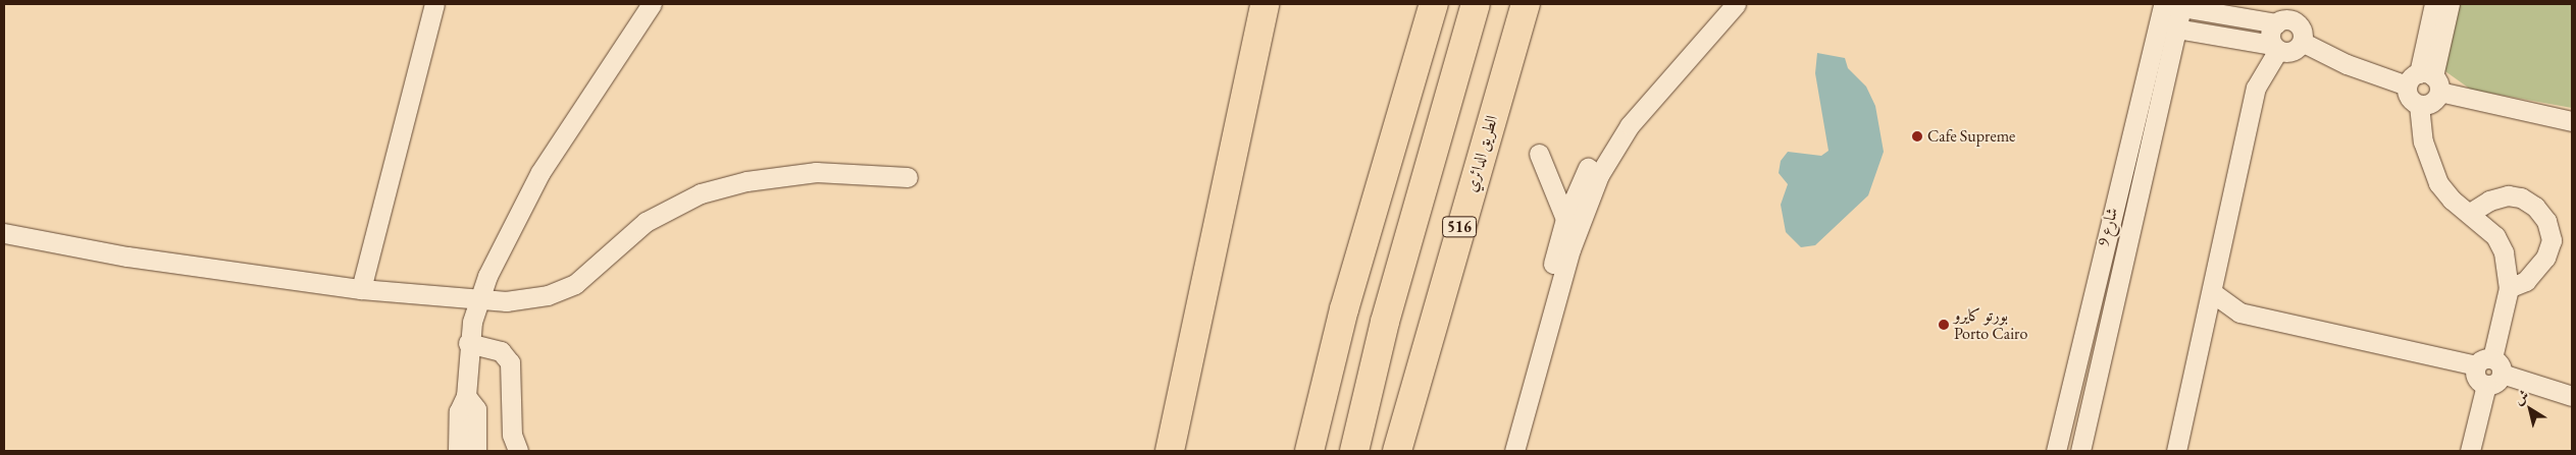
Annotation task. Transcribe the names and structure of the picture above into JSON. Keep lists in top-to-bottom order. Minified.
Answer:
{"streets":{"highway":["الطريق الدائري","516"],"street":["شارع 9"]},"places":["Cafe Supreme","بورتو كايرو Porto Cairo"],"north":"top left"}
